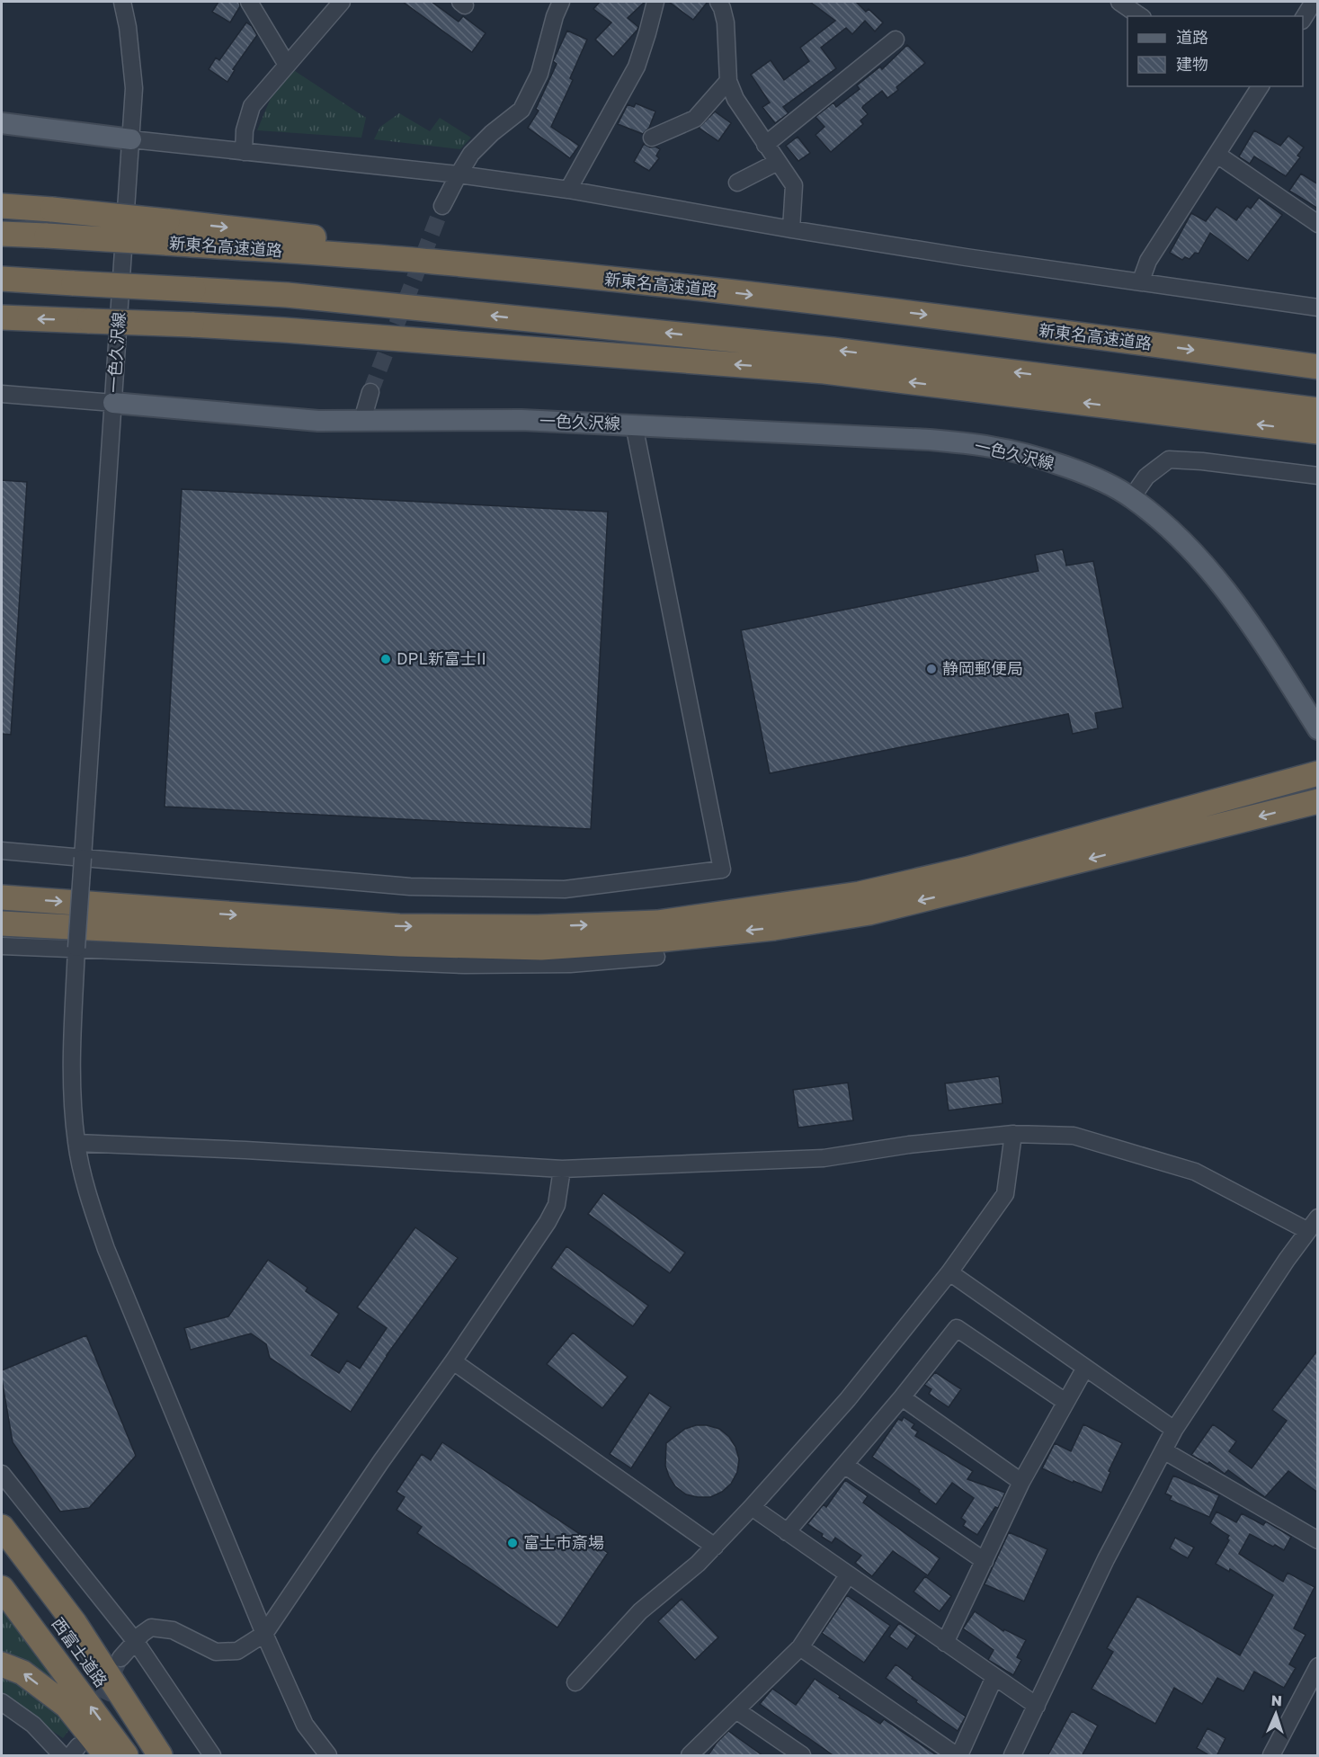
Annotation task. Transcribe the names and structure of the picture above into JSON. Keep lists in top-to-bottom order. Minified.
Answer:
{"streets":{"highway":["新東名高速道路","西富士道路"],"main road":["一色久沢線"]},"places":["DPL新富士II","静岡郵便局","富士市斎場"],"legend":["道路","建物"],"north":"top"}
